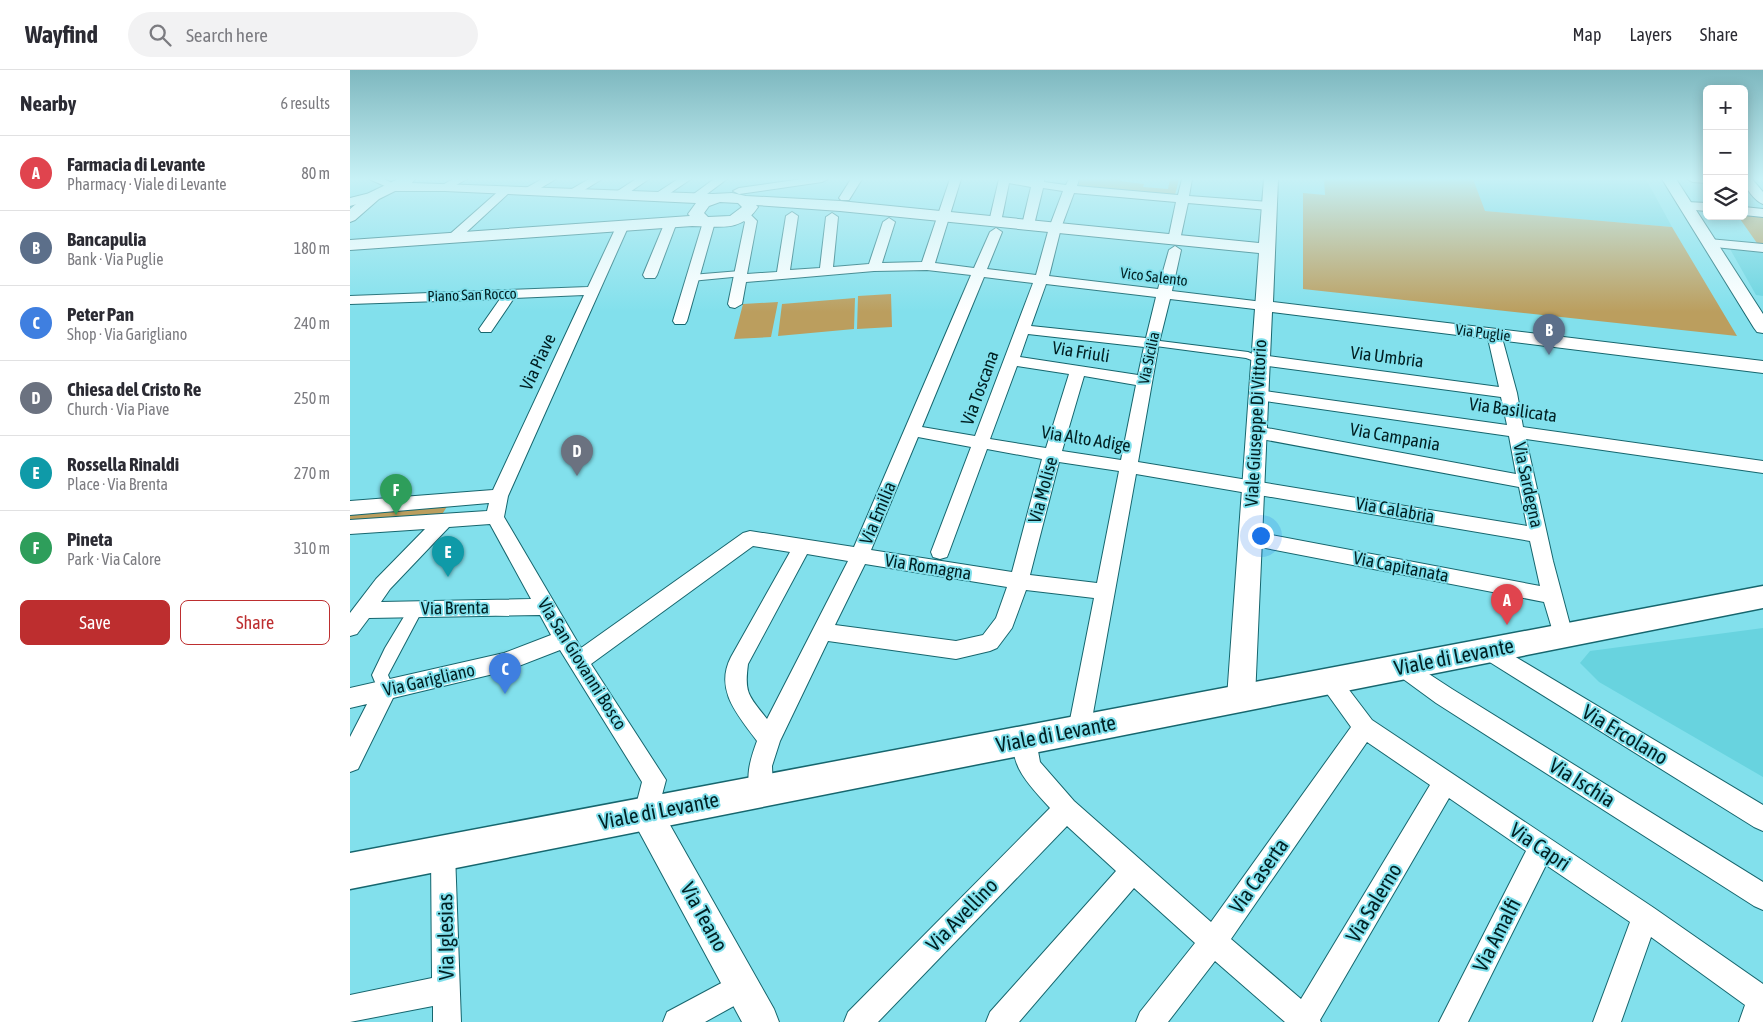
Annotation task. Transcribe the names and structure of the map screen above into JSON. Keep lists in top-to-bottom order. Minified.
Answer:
{"streets":{"main road":["Viale di Levante"],"street":["Vico Salento","Piano San Rocco","Via Puglie","Via Friuli","Via Umbria","Via Sicilia","Via Piave","Via Toscana","Via Basilicata","Viale Giuseppe Di Vittorio","Via Campania","Via Alto Adige","Via Sardegna","Via Molise","Via Calabria","Via Emilia","Via Romagna","Via Capitanata","Via Brenta","Via San Giovanni Bosco","Via Garigliano","Via Ercolano","Via Ischia","Via Capri","Via Caserta","Via Salerno","Via Avellino","Via Teano","Via Amalfi","Via Iglesias"]},"crossings":[["Vico Salento","Via Puglie"],["Vico Salento","Via Sicilia"],["Vico Salento","Via Toscana"],["Vico Salento","Viale Giuseppe Di Vittorio"],["Vico Salento","Via Emilia"],["Piano San Rocco","Via Piave"],["Via Puglie","Viale Giuseppe Di Vittorio"],["Via Puglie","Via Sardegna"],["Via Friuli","Via Sicilia"],["Via Friuli","Via Toscana"],["Via Friuli","Via Molise"],["Via Umbria","Viale Giuseppe Di Vittorio"],["Via Umbria","Via Sardegna"],["Via Sicilia","Via Alto Adige"],["Via Sicilia","Via Romagna"],["Via Sicilia","Viale di Levante"],["Via Piave","Via San Giovanni Bosco"],["Via Toscana","Via Alto Adige"],["Via Basilicata","Viale Giuseppe Di Vittorio"],["Via Basilicata","Via Sardegna"],["Viale Giuseppe Di Vittorio","Via Campania"],["Viale Giuseppe Di Vittorio","Via Alto Adige"],["Viale Giuseppe Di Vittorio","Via Calabria"],["Viale Giuseppe Di Vittorio","Via Capitanata"],["Viale Giuseppe Di Vittorio","Viale di Levante"],["Via Campania","Via Sardegna"],["Via Alto Adige","Via Molise"],["Via Alto Adige","Via Calabria"],["Via Alto Adige","Via Emilia"],["Via Sardegna","Via Calabria"],["Via Sardegna","Via Capitanata"],["Via Sardegna","Viale di Levante"],["Via Molise","Via Emilia"],["Via Molise","Via Romagna"],["Via Emilia","Via Romagna"],["Via Emilia","Viale di Levante"],["Via Romagna","Via San Giovanni Bosco"],["Via Brenta","Via San Giovanni Bosco"],["Viale di Levante","Via San Giovanni Bosco"],["Viale di Levante","Via Ercolano"],["Viale di Levante","Via Ischia"],["Viale di Levante","Via Capri"],["Viale di Levante","Via Teano"],["Viale di Levante","Via Iglesias"],["Via San Giovanni Bosco","Via Garigliano"],["Via San Giovanni Bosco","Via Teano"],["Via Capri","Via Caserta"],["Via Capri","Via Salerno"],["Via Capri","Via Amalfi"]],"page":{"header":"Wayfind","search":"Search here","nav":["Map","Layers","Share"],"heading":["Nearby","6 results"],"map_buttons":["+","−"],"list":[{"mark":"A","name":"Farmacia di Levante","note":"Pharmacy · Viale di Levante","value":"80 m"},{"mark":"B","name":"Bancapulia","note":"Bank · Via Puglie","value":"180 m"},{"mark":"C","name":"Peter Pan","note":"Shop · Via Garigliano","value":"240 m"},{"mark":"D","name":"Chiesa del Cristo Re","note":"Church · Via Piave","value":"250 m"},{"mark":"E","name":"Rossella Rinaldi","note":"Place · Via Brenta","value":"270 m"},{"mark":"F","name":"Pineta","note":"Park · Via Calore","value":"310 m"}],"pins":["B","D","F","E","A","C"],"buttons":["Save","Share"]}}
